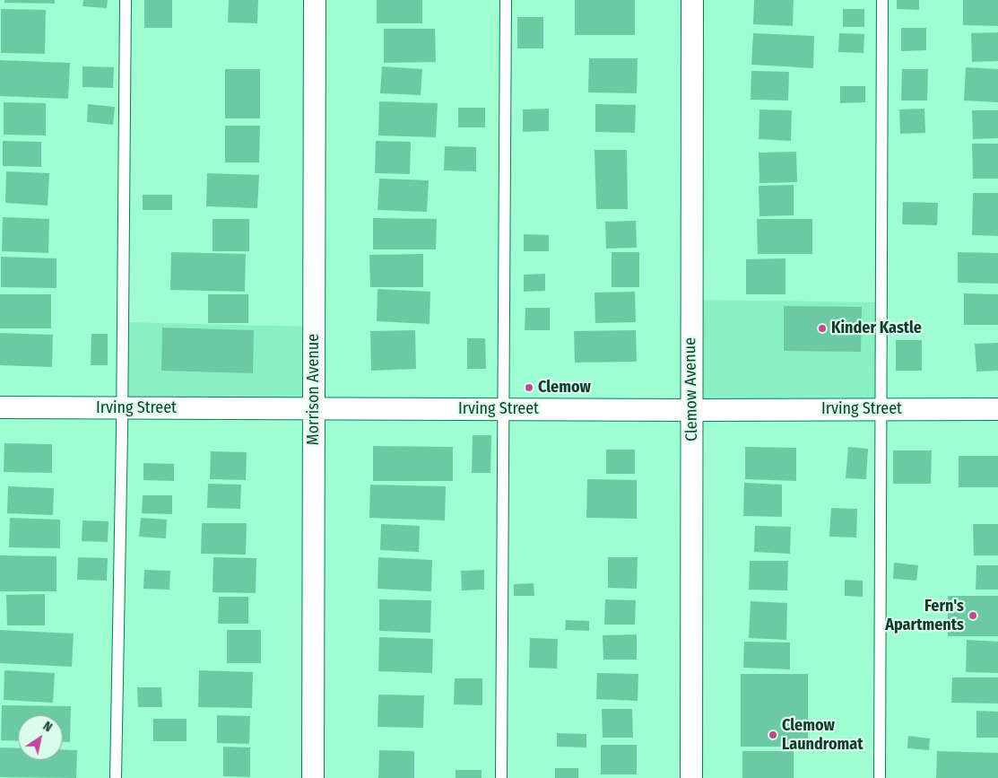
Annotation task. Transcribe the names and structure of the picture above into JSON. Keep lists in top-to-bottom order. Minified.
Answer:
{"streets":{"street":["Morrison Avenue","Clemow Avenue","Irving Street"]},"crossings":[["Morrison Avenue","Irving Street"],["Clemow Avenue","Irving Street"]],"places":["Kinder Kastle","Clemow","Fern's Apartments","Clemow Laundromat"],"north":"top right"}
